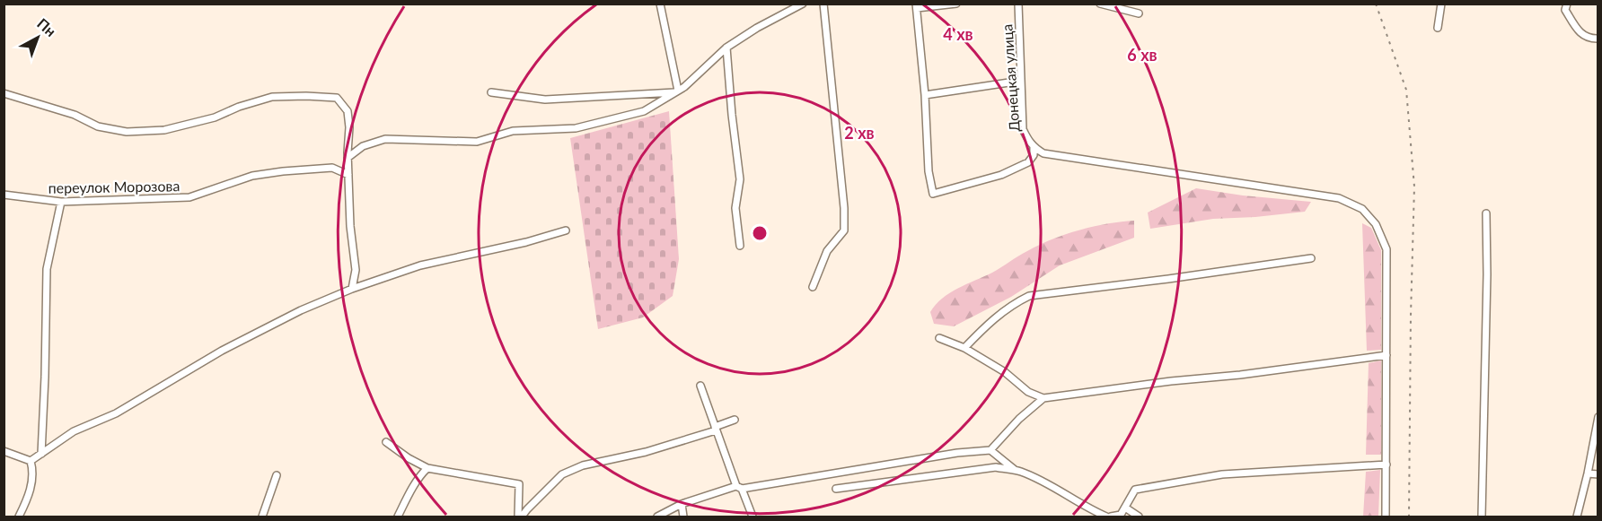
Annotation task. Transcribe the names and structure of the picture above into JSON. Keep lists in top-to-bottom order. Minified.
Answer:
{"streets":{"street":["Донецкая улица","переулок Морозова"]},"north":"top right","rings":["4 хв","6 хв","2 хв"]}
